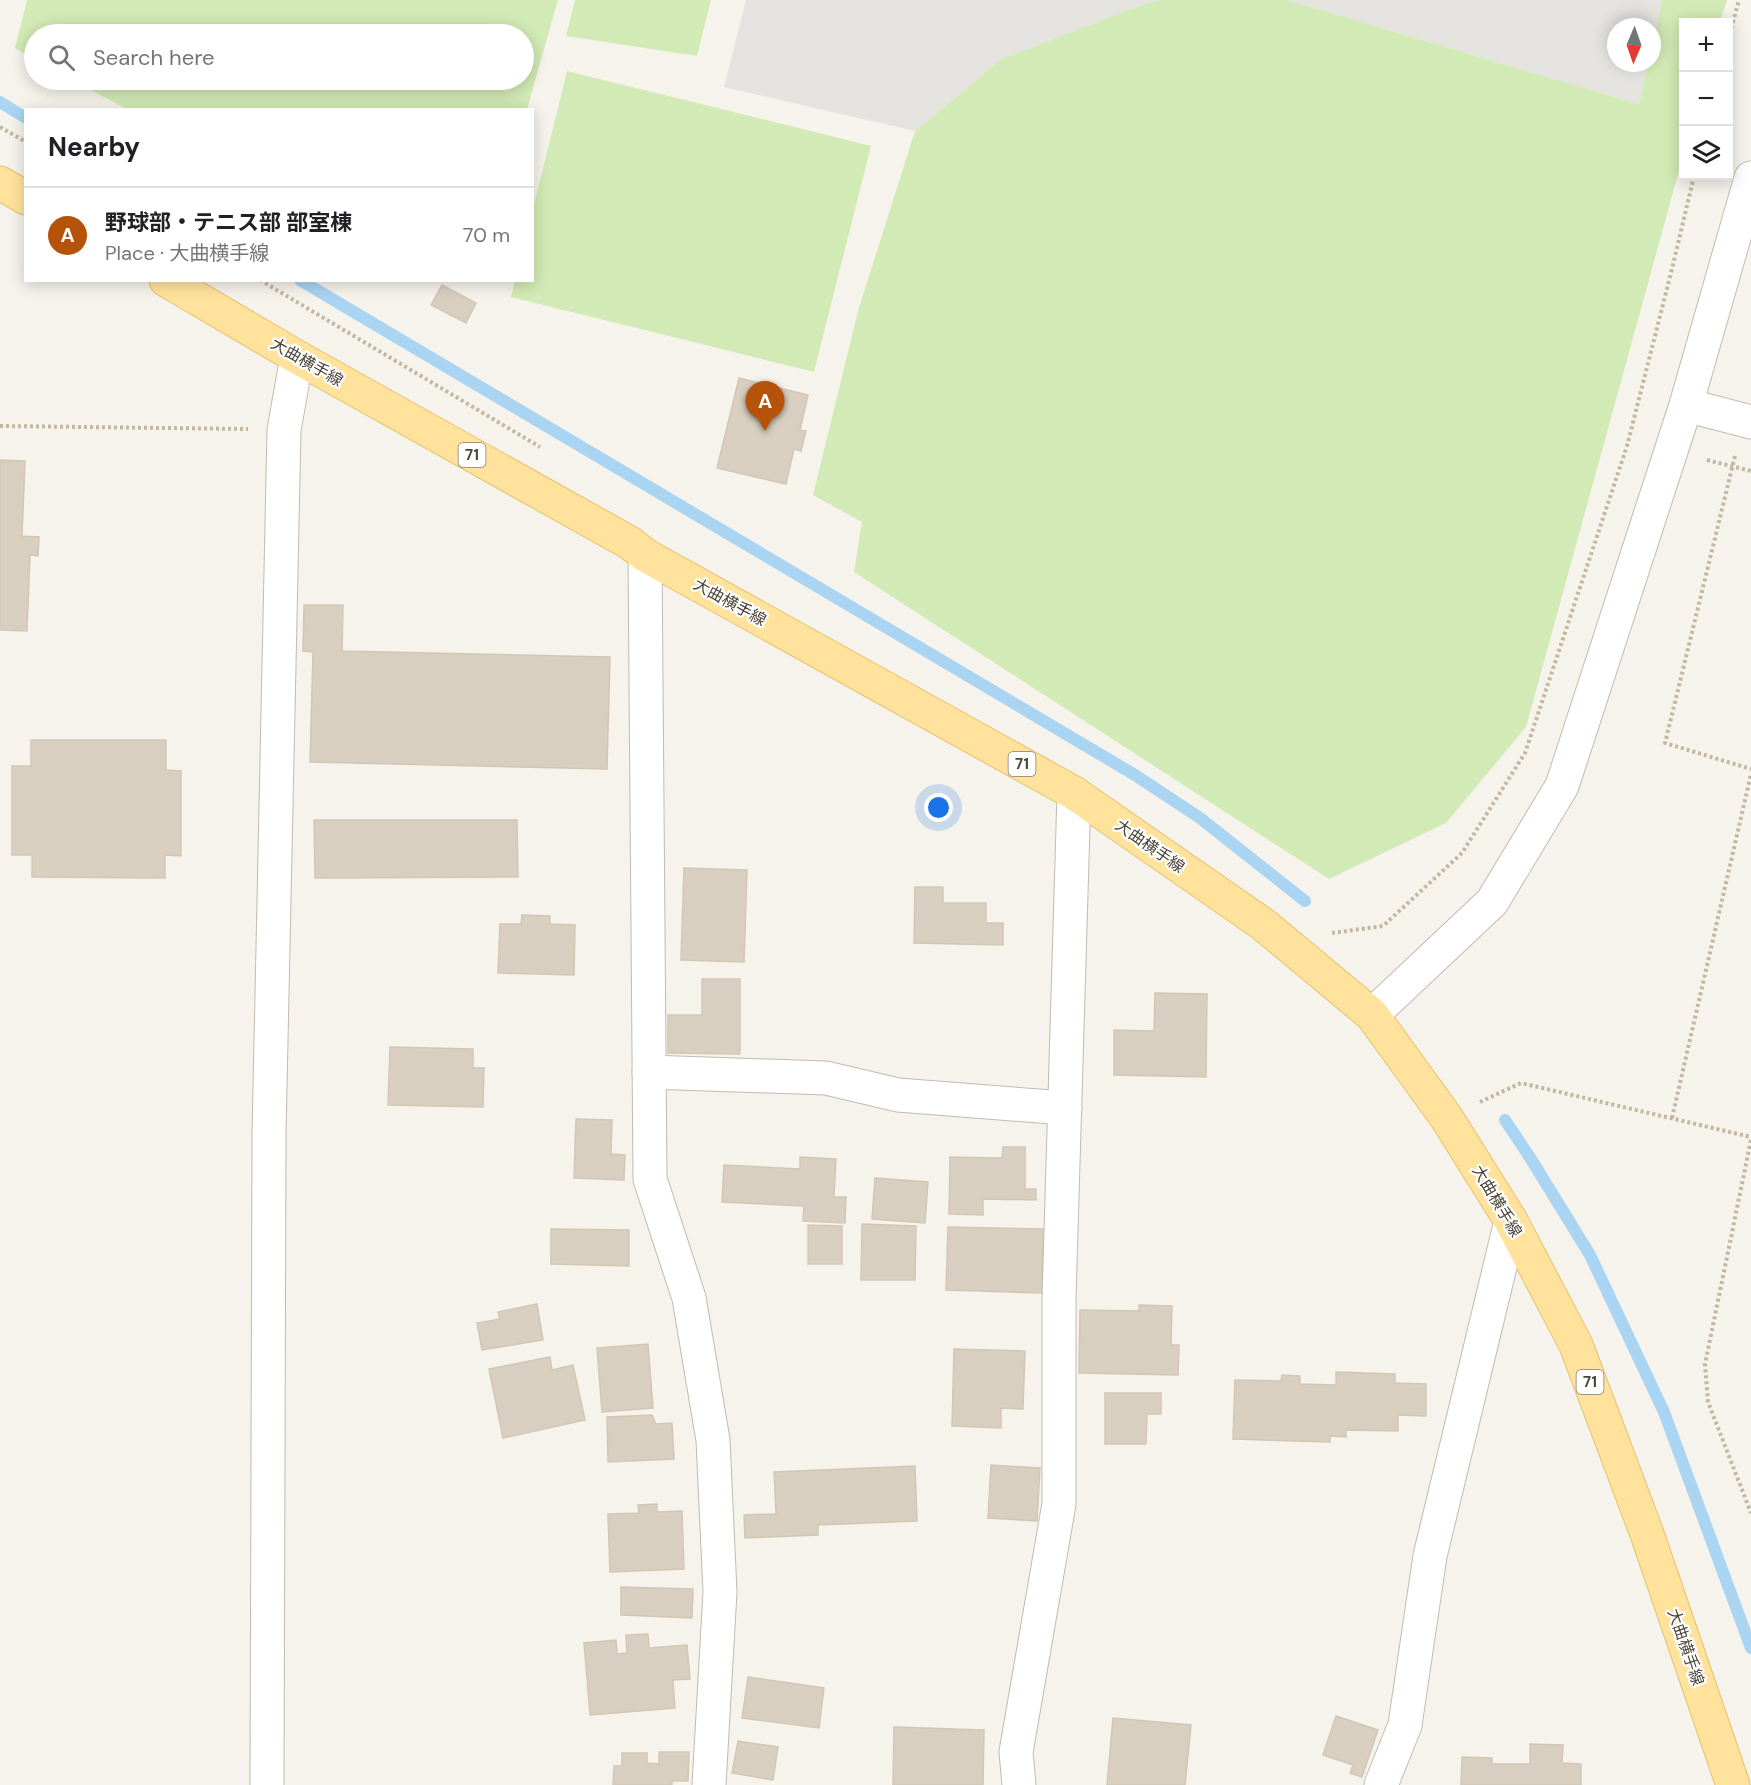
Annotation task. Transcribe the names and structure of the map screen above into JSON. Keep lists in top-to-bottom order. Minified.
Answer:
{"streets":{"main road":["大曲横手線","71"]},"north":"bottom","page":{"map_buttons":["+","−"],"search":"Search here","heading":"Nearby","list":[{"mark":"A","name":"野球部・テニス部 部室棟","note":"Place · 大曲横手線","value":"70 m"}],"pins":"A"}}
